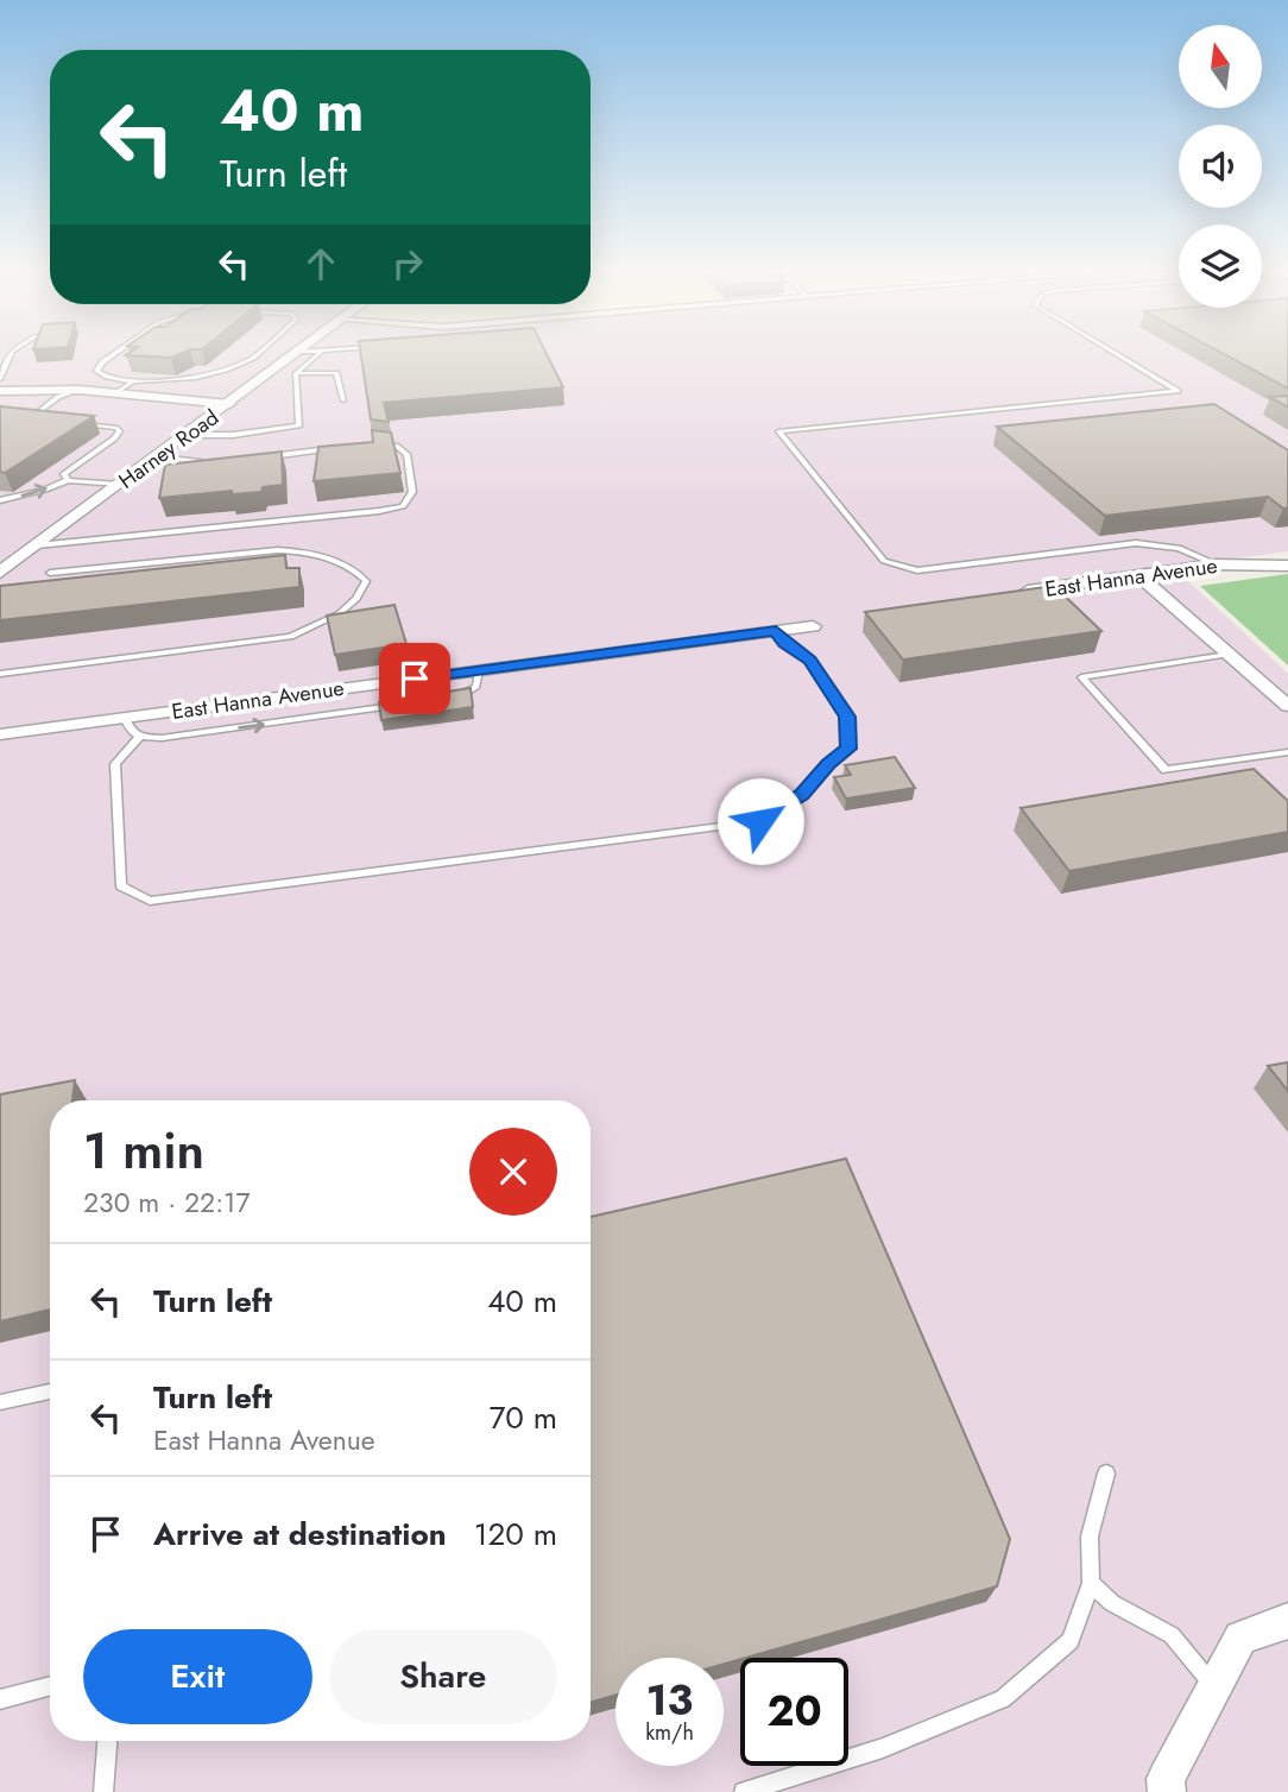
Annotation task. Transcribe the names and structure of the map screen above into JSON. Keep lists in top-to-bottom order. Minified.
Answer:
{"streets":{"street":["Harney Road","East Hanna Avenue"]},"north":"top","page":{"turn":["40 m","Turn left"],"heading":["1 min","230 m · 22:17"],"list":[{"name":"Turn left","value":"40 m"},{"name":"Turn left","note":"East Hanna Avenue","value":"70 m"},{"name":"Arrive at destination","value":"120 m"}],"buttons":["Exit","Share"],"speed":"13 km/h","limit":"20"}}
